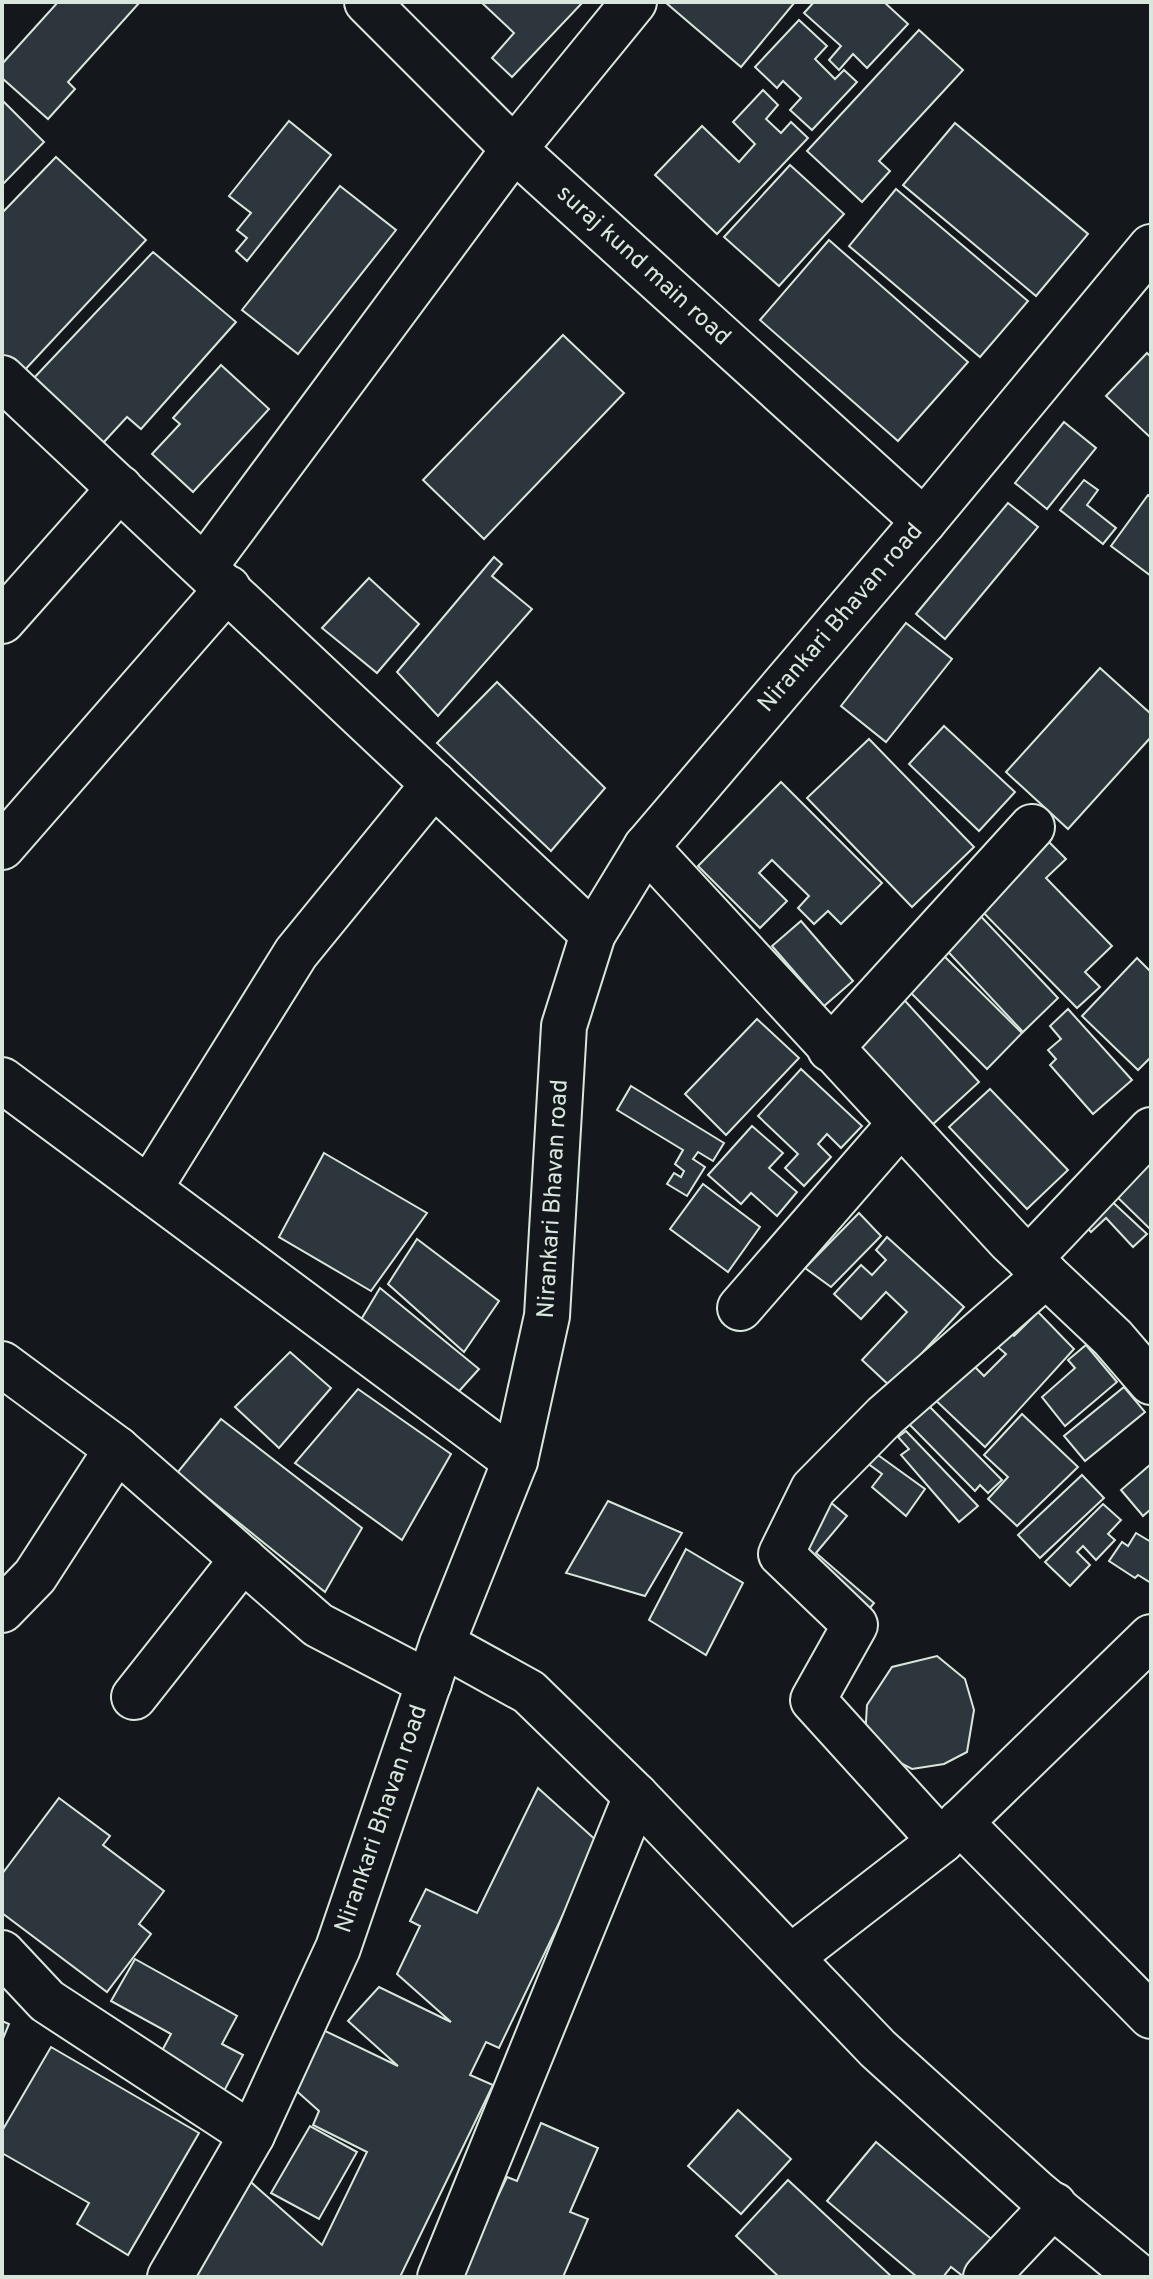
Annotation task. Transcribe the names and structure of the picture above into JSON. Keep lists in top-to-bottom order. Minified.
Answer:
{"streets":{"street":["suraj kund main road","Nirankari Bhavan road"]},"crossings":[["suraj kund main road","Nirankari Bhavan road"]]}
